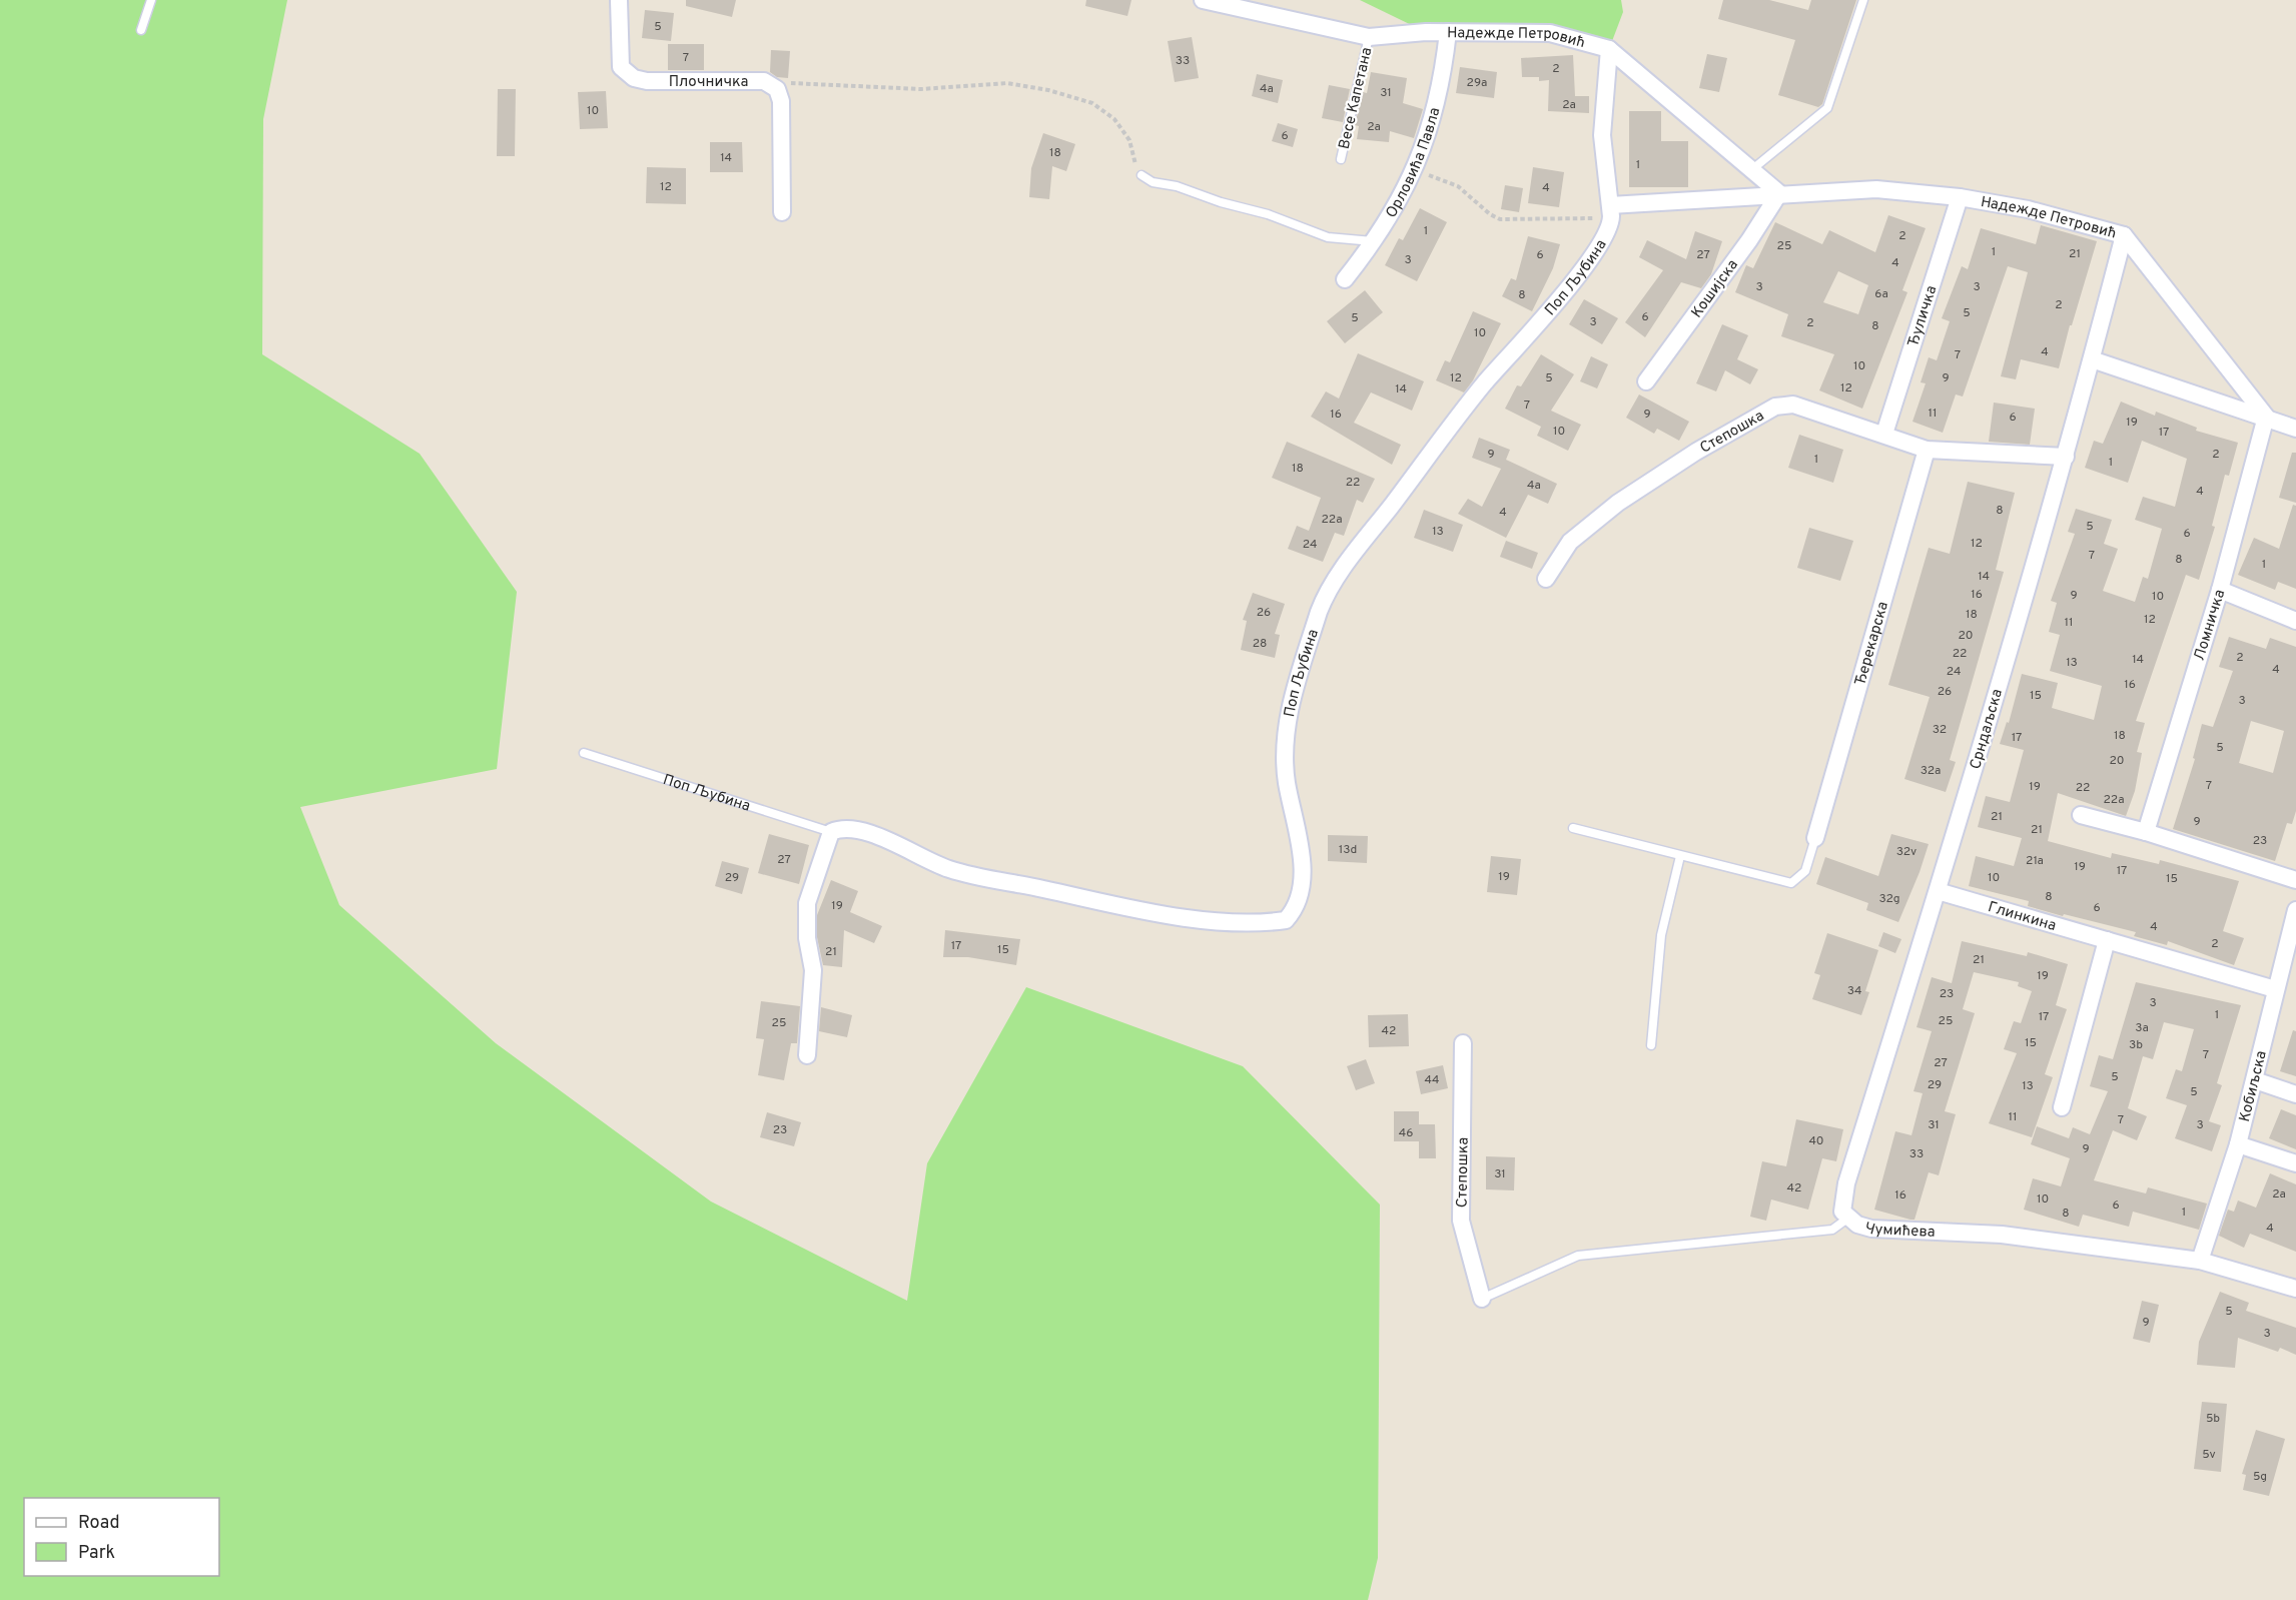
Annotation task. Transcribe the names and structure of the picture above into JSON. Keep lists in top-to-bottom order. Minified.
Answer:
{"streets":{"street":["Надежде Петровић","Плочничка","Орловића Павла","Поп Љубина","Кошијска","Ђуличка","Степошка","Ломничка","Ђерекарска","Срндаљска","Глинкина","Кобиљска","Чумићева"],"lane":["Весе Капетана"]},"crossings":[["Надежде Петровић","Весе Капетана"],["Надежде Петровић","Орловића Павла"],["Надежде Петровић","Поп Љубина"],["Надежде Петровић","Кошијска"],["Надежде Петровић","Ђуличка"],["Надежде Петровић","Ломничка"],["Надежде Петровић","Срндаљска"],["Ђуличка","Степошка"],["Степошка","Ђерекарска"],["Степошка","Срндаљска"],["Степошка","Чумићева"],["Срндаљска","Глинкина"],["Срндаљска","Чумићева"],["Глинкина","Кобиљска"],["Кобиљска","Чумићева"]],"house_numbers":["5","7","33","2","29a","4a","31","2a","10","2a","6","18","14","1","12","4","1","2","25","1","21","6","27","3","4","3","3","6a","8","2","5","6","5","3","2","8","10","4","7","10","12","5","9","12","14","7","11","16","9","6","19","10","17","9","2","1","1","18","22","4a","4","8","4","22a","5","13","6","12","24","7","8","1","14","16","9","10","26","18","12","11","20","28","22","2","14","13","4","24","16","26","15","3","32","18","17","5","20","32a","7","19","22","22a","21","9","21","23","13d","32v","27","21a","19","17","19","29","10","15","8","32g","19","6","4","2","17","15","21","21","19","34","23","3","1","17","25","25","3a","42","15","3b","7","27","5","44","29","13","5","11","7","31","3","23","46","40","9","33","31","42","2a","16","10","6","1","8","4","5","9","3","5b","5v","5g"],"legend":["Road","Park"]}
